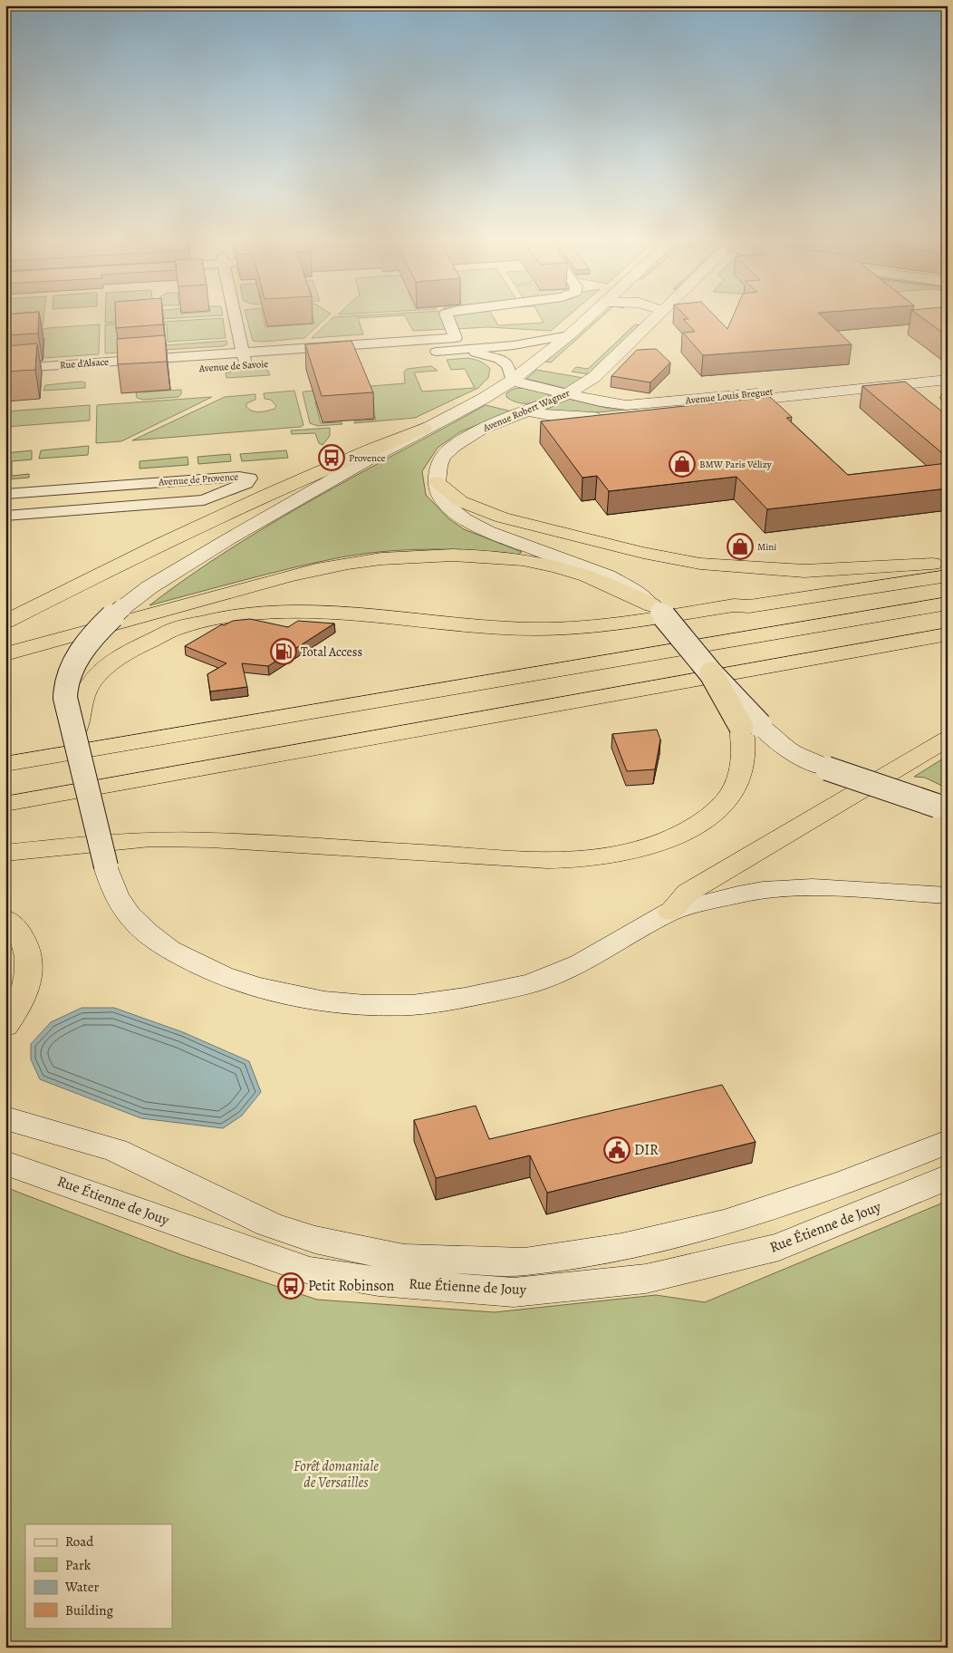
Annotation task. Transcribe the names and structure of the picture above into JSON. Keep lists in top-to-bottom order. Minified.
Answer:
{"streets":{"main road":["Avenue Louis Breguet","Avenue Robert Wagner","Rue Étienne de Jouy"],"street":["Rue d'Alsace","Avenue de Savoie","Avenue de Provence"]},"crossings":[["Rue d'Alsace","Avenue de Savoie"],["Avenue de Savoie","Avenue Louis Breguet"],["Avenue Louis Breguet","Avenue Robert Wagner"]],"parks":["Forêt domaniale de Versailles"],"places":{"bus stop":["Provence","Petit Robinson"],"shop":["BMW Paris Vélizy","Mini"],"fuel station":["Total Access"],"public building":["DIR"]},"legend":["Road","Park","Water","Building"]}
